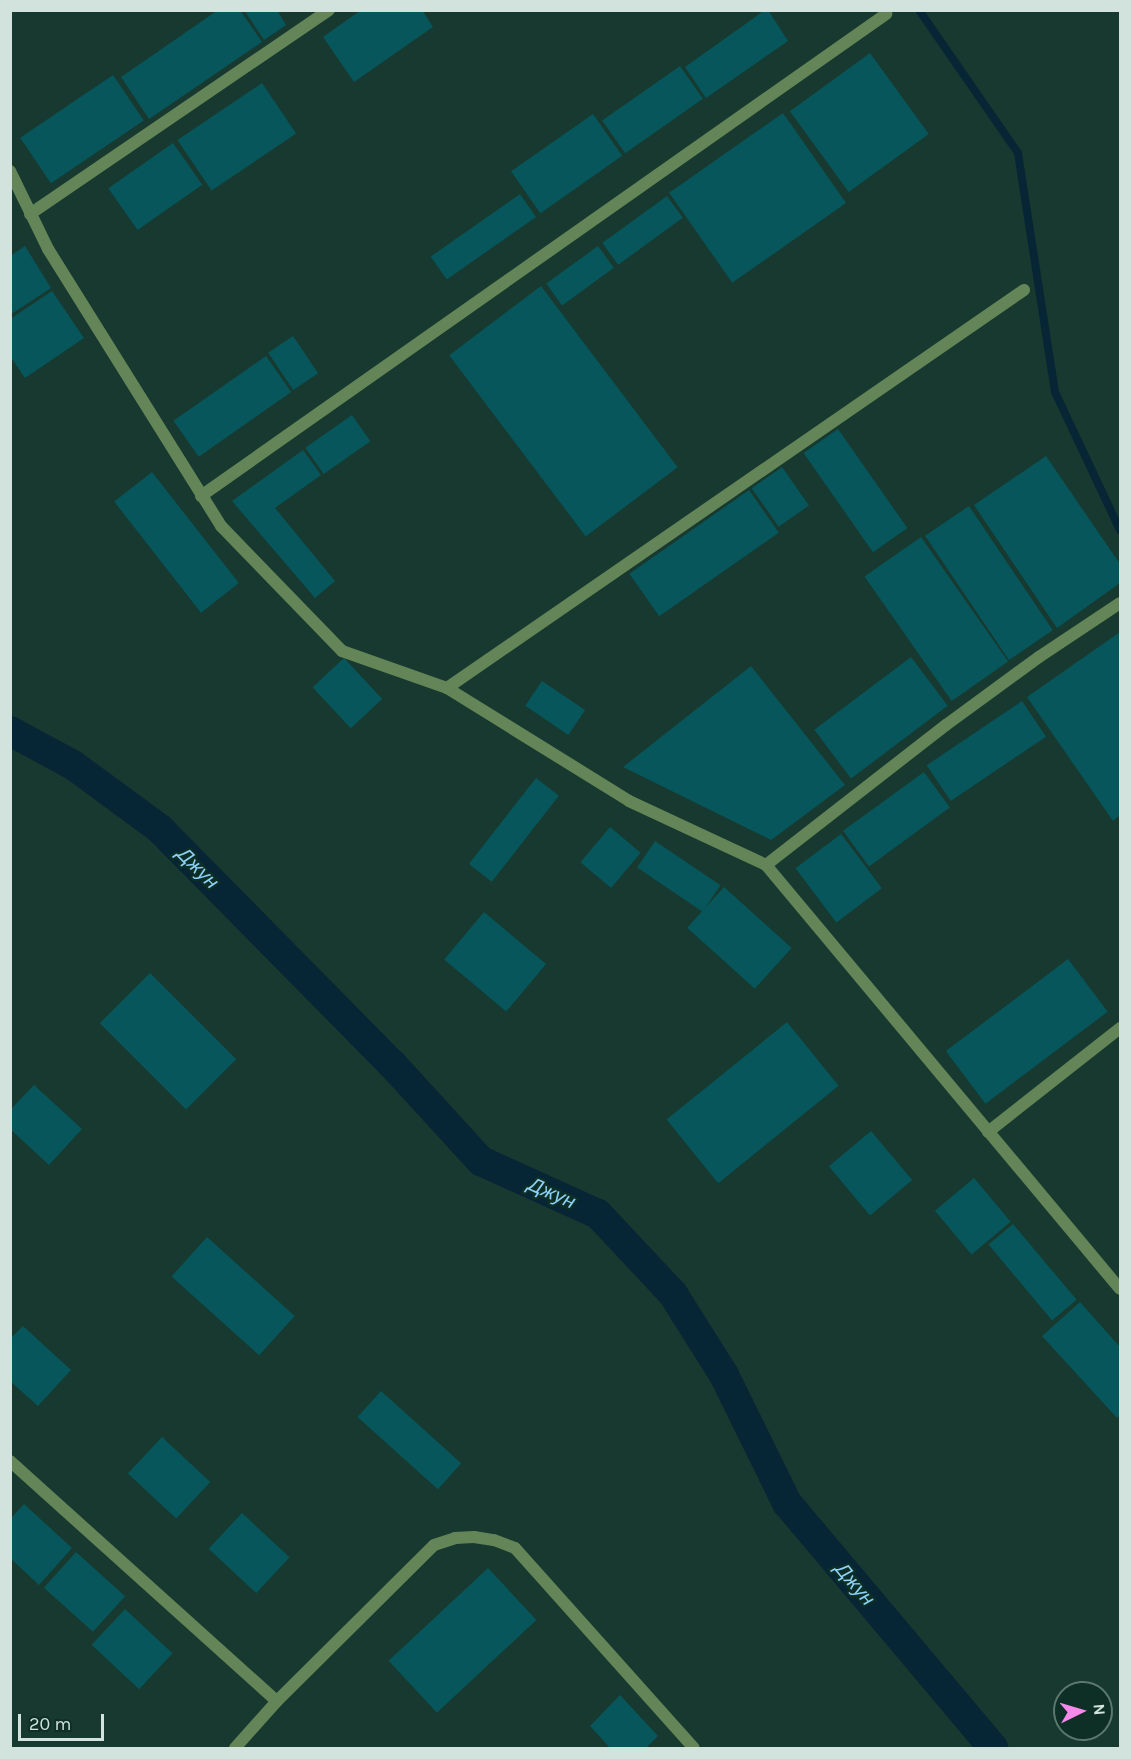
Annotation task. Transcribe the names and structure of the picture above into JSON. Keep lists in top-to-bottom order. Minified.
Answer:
{"water":["Джун"],"scale_bar":"20 m","north":"right"}
